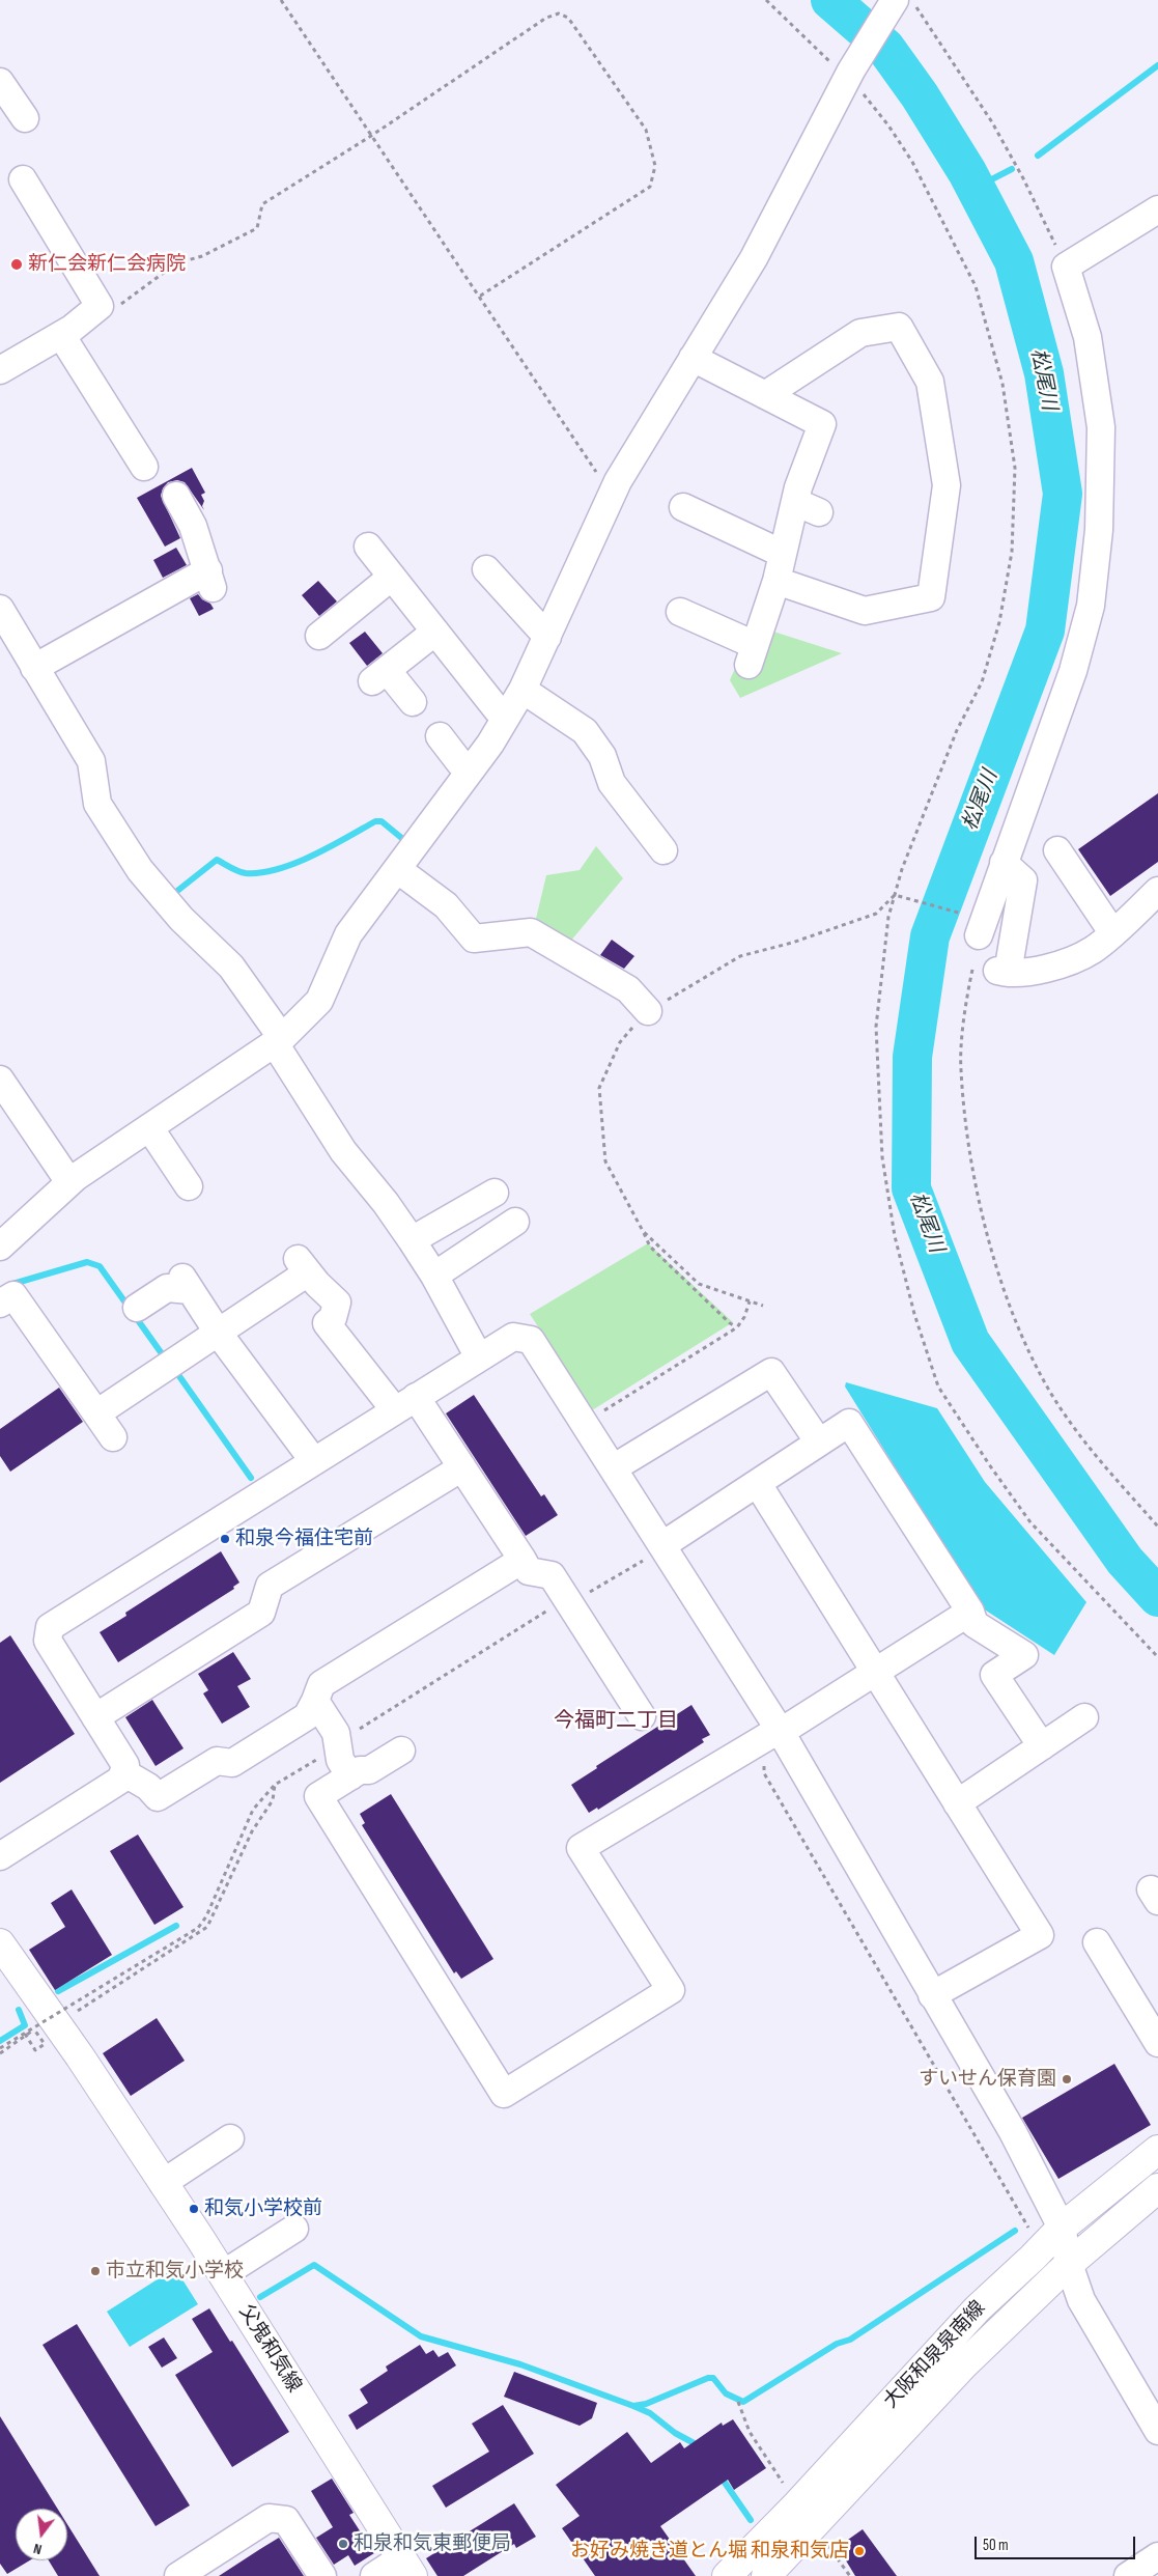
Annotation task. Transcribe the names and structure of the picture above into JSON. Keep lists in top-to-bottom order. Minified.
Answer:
{"streets":{"main road":["父鬼和気線","大阪和泉泉南線"]},"districts":["今福町二丁目"],"water":["松尾川"],"places":["新仁会新仁会病院","和泉今福住宅前","すいせん保育園","和気小学校前","市立和気小学校","和泉和気東郵便局","お好み焼き道とん堀 和泉和気店"],"scale_bar":"50 m","north":"bottom"}
